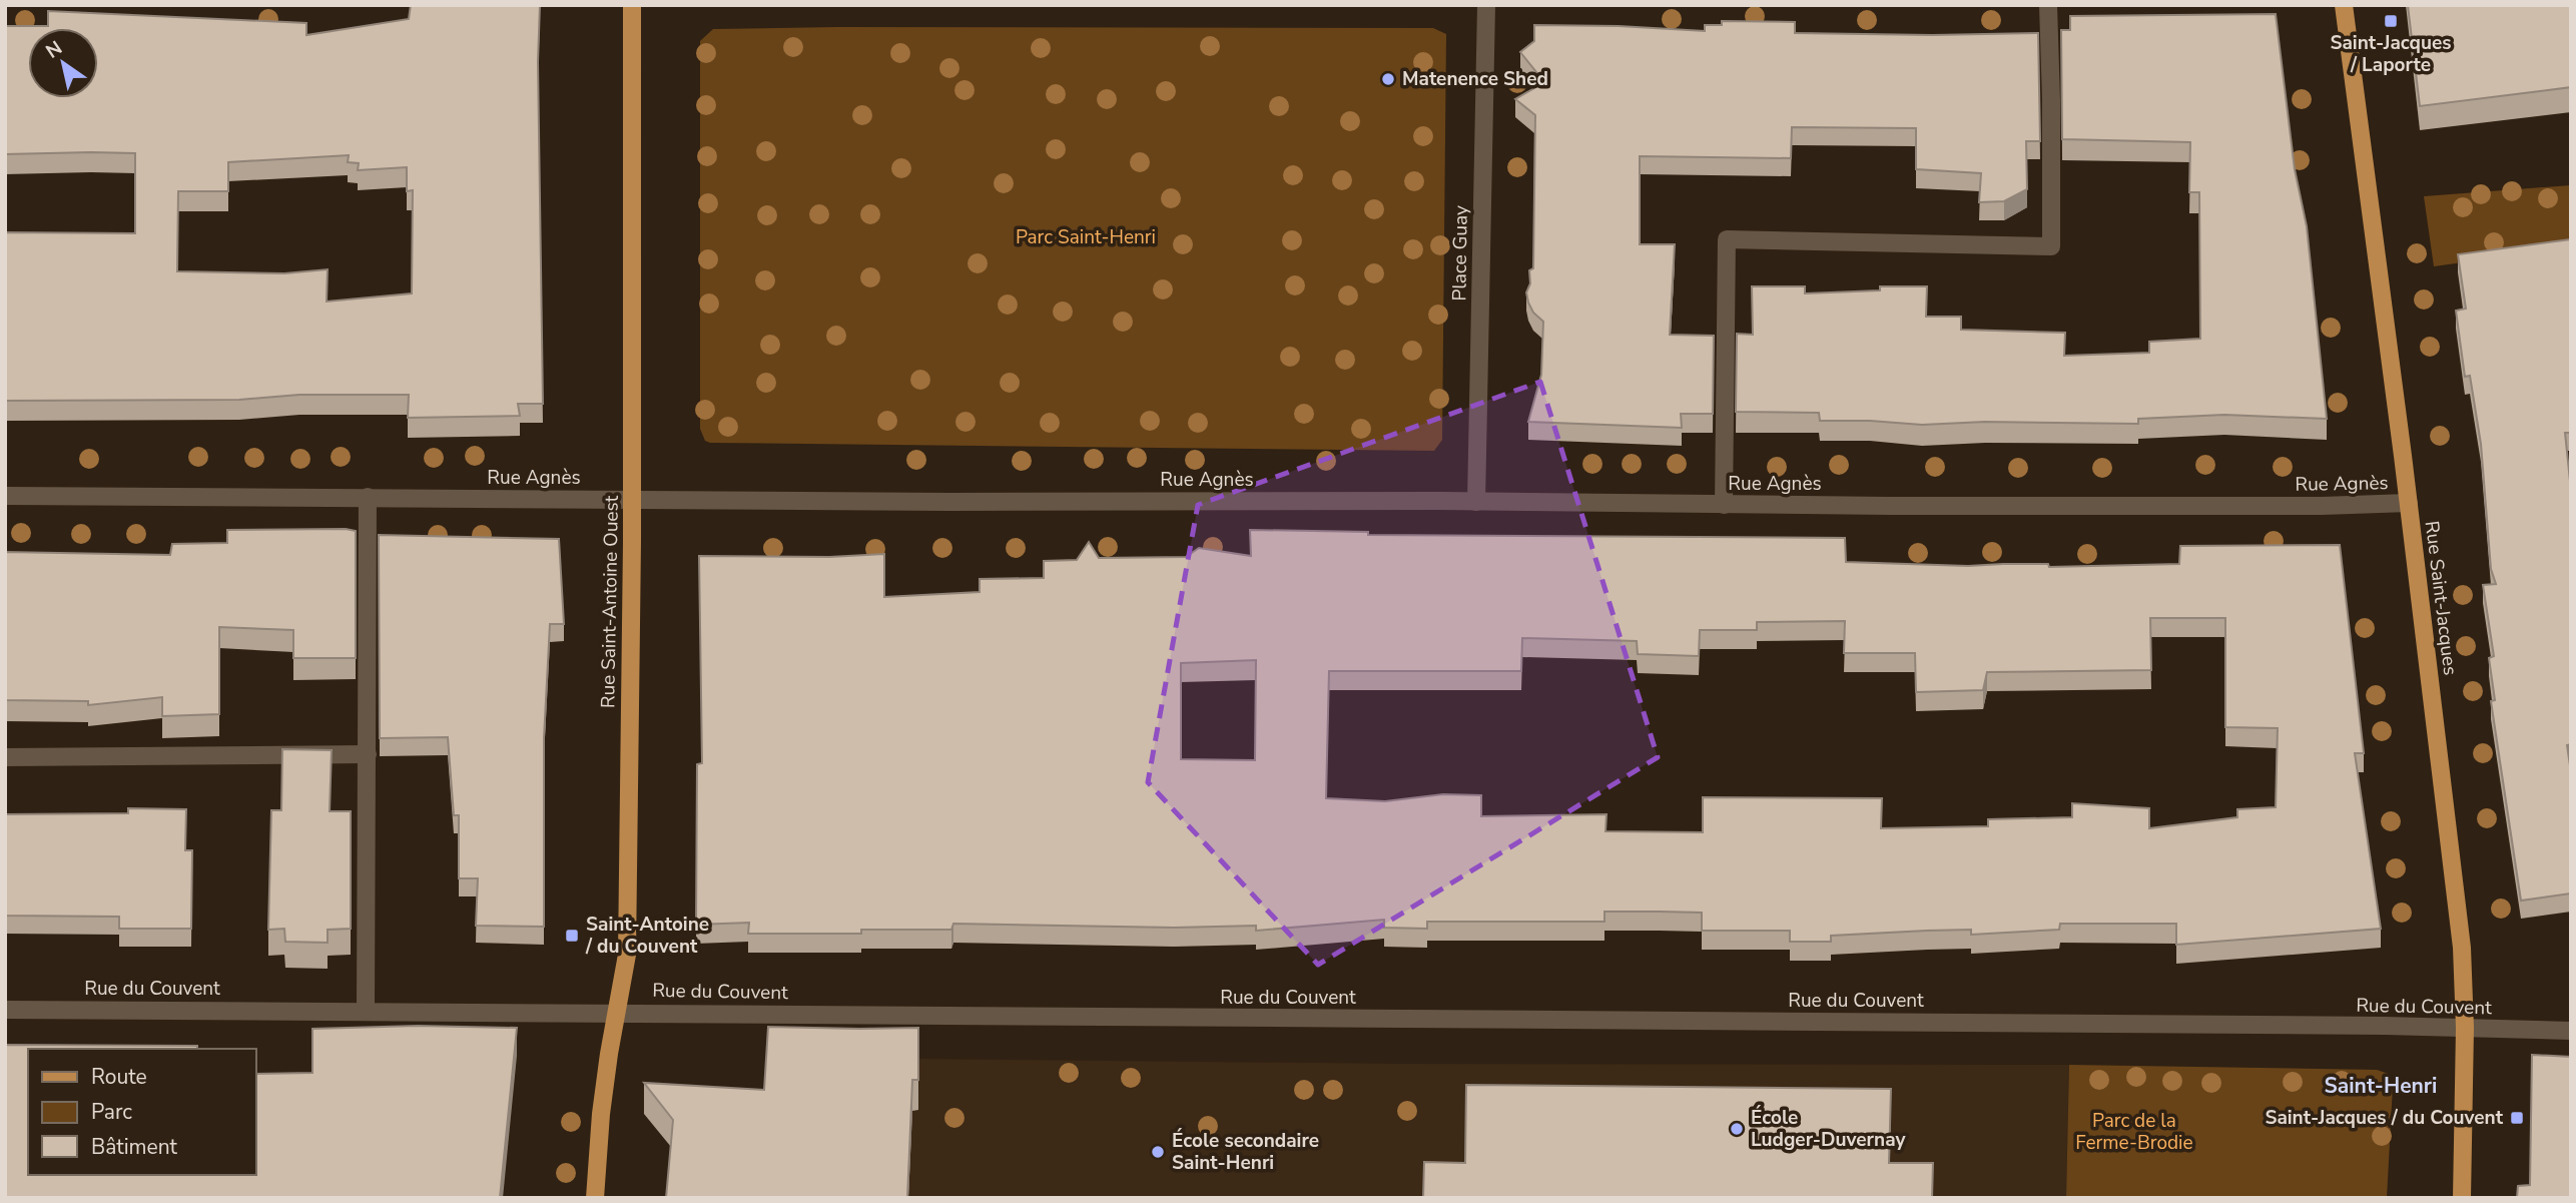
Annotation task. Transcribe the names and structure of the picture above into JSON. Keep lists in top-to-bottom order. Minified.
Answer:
{"streets":{"main road":["Rue Saint-Jacques","Rue Saint-Antoine Ouest"],"street":["Place Guay","Rue Agnès","Rue du Couvent"]},"crossings":[["Place Guay","Rue Agnès"],["Rue Agnès","Rue Saint-Jacques"],["Rue Agnès","Rue Saint-Antoine Ouest"],["Rue Saint-Jacques","Rue du Couvent"],["Rue Saint-Antoine Ouest","Rue du Couvent"]],"districts":["Saint-Henri"],"parks":["Parc Saint-Henri","Parc de la Ferme-Brodie"],"places":{"transit":["Saint-Jacques / Laporte","Saint-Antoine / du Couvent","Saint-Jacques / du Couvent"],"other":["Matenence Shed","École Ludger-Duvernay","École secondaire Saint-Henri"]},"legend":["Route","Parc","Bâtiment"],"north":"top left"}
